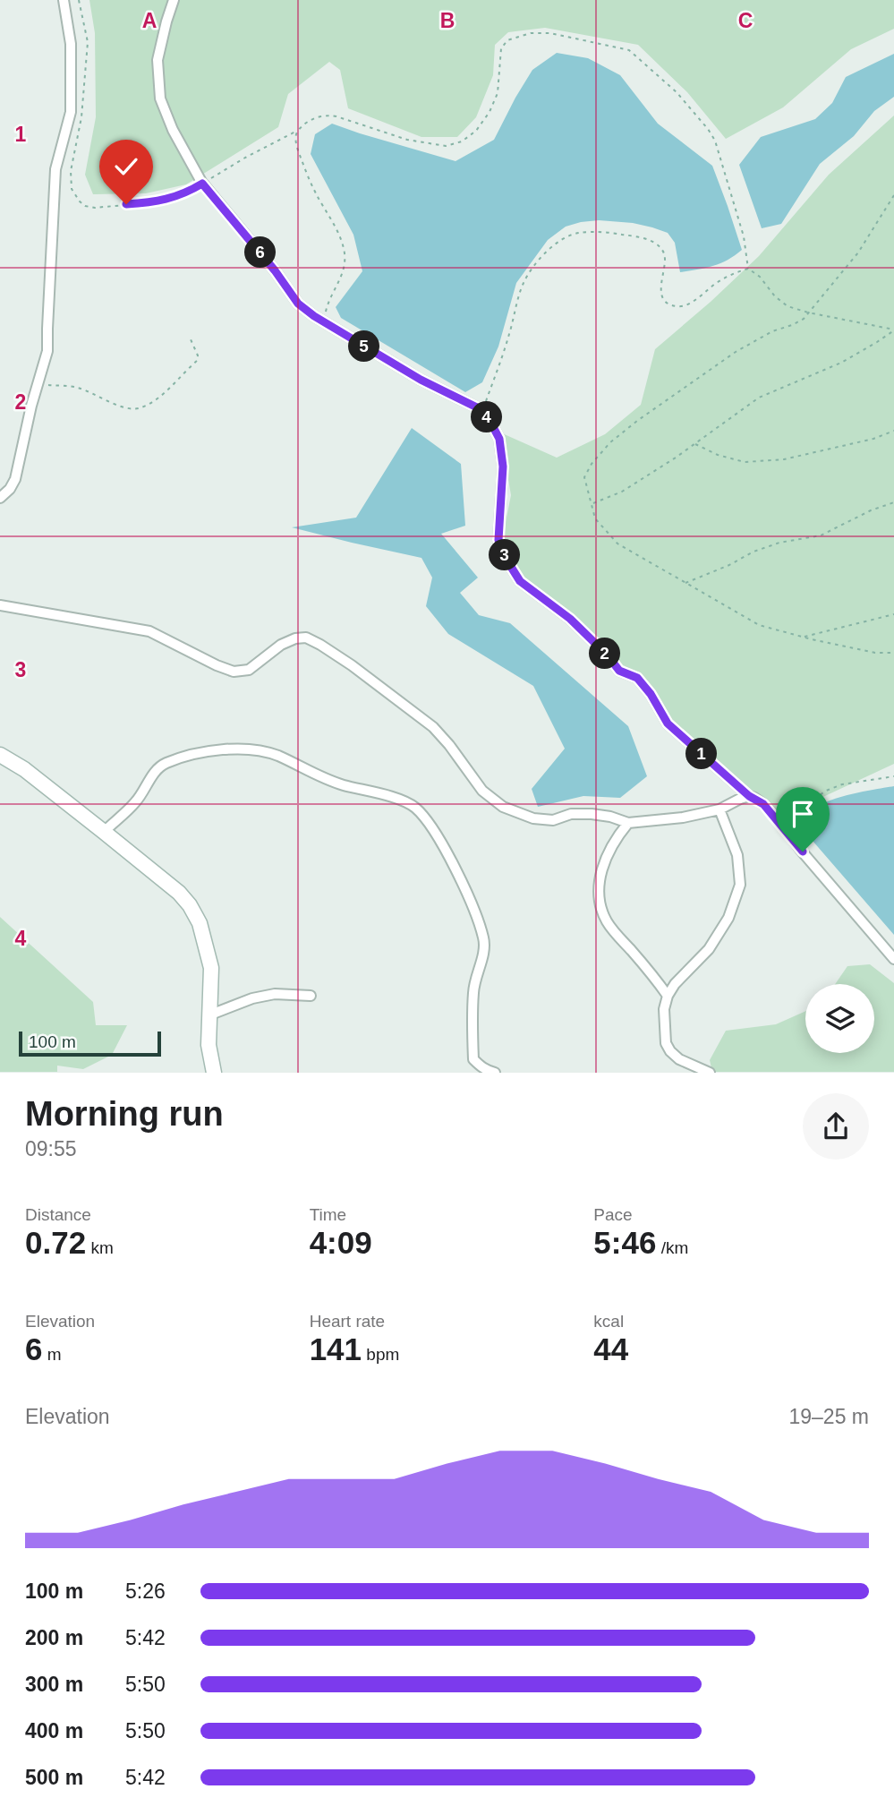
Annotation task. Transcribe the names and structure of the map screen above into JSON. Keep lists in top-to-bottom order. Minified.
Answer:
{"scale_bar":"100 m","page":{"pins":["6","5","4","3","2","1"],"scale":"100 m","heading":["Morning run","09:55"],"stats":[["Distance","0.72 km"],["Time","4:09"],["Pace","5:46 /km"],["Elevation","6 m"],["Heart rate","141 bpm"],["kcal","44"]],"chart":["Elevation","19–25 m"],"list":[{"name":"100 m","note":"5:26"},{"name":"200 m","note":"5:42"},{"name":"300 m","note":"5:50"},{"name":"400 m","note":"5:50"},{"name":"500 m","note":"5:42"}]},"grid":{"columns":["A","B","C"],"rows":["1","2","3","4"]}}
